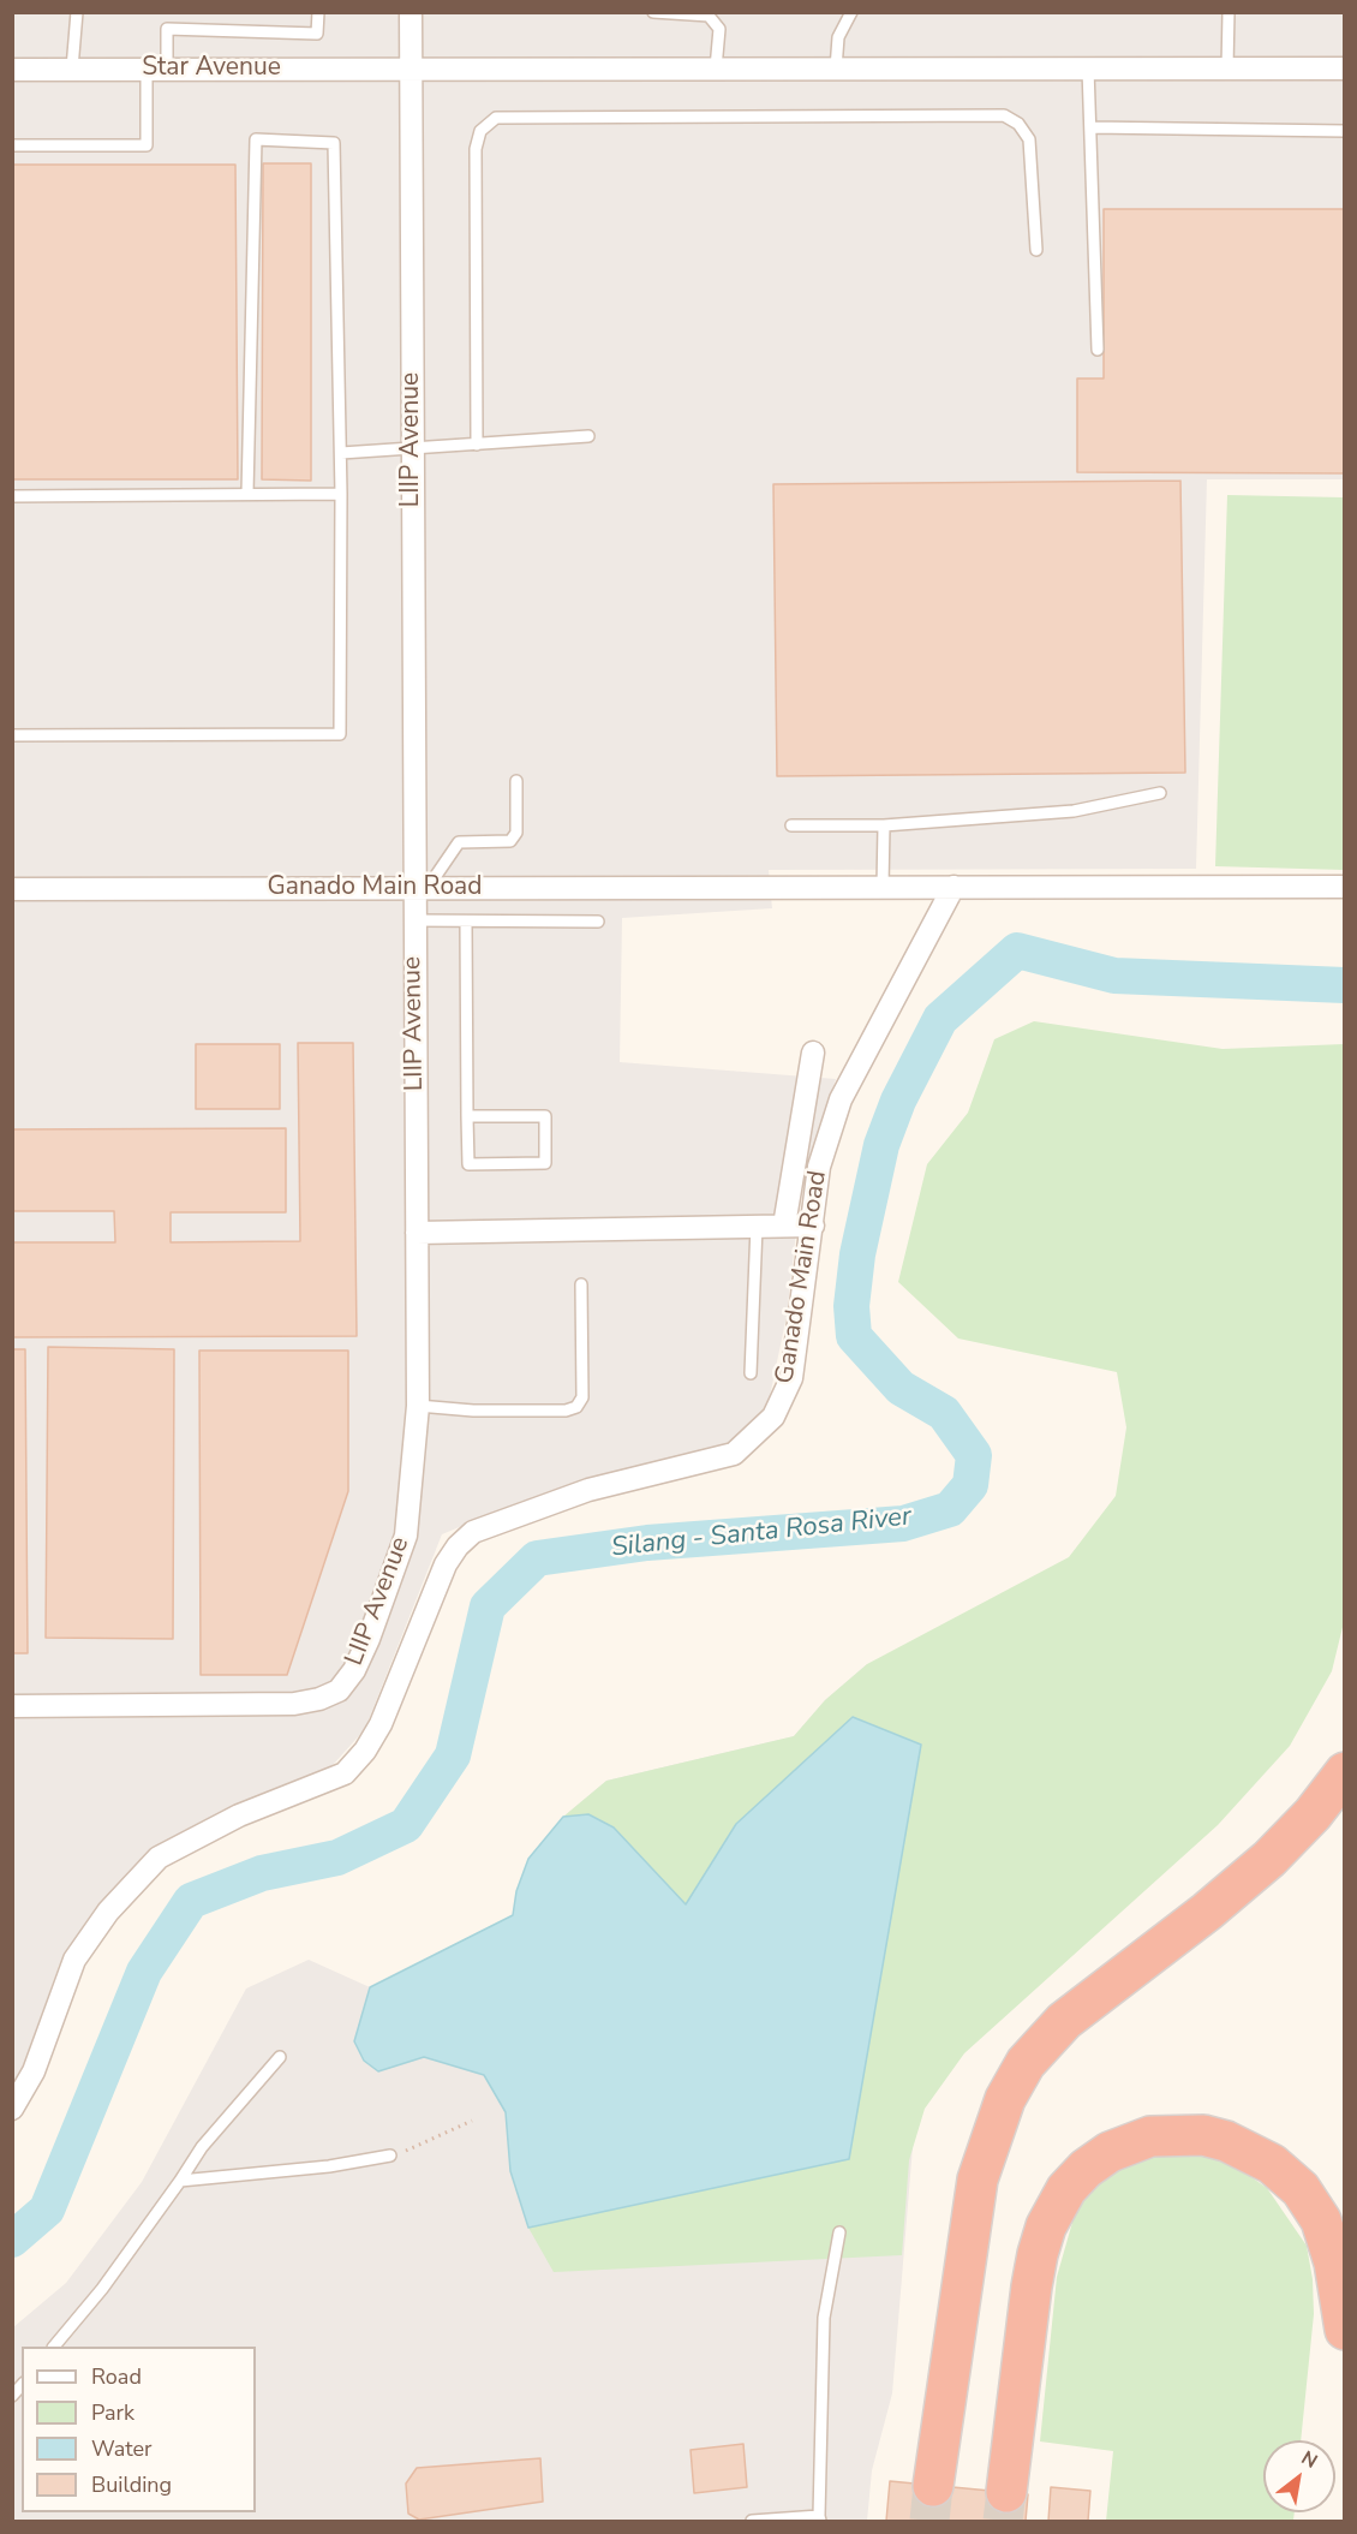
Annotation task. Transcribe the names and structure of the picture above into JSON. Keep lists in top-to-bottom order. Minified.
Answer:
{"streets":{"street":["Star Avenue","LIIP Avenue","Ganado Main Road"]},"crossings":[["Star Avenue","LIIP Avenue"],["LIIP Avenue","Ganado Main Road"]],"water":["Silang - Santa Rosa River"],"legend":["Road","Park","Water","Building"],"north":"top right"}
